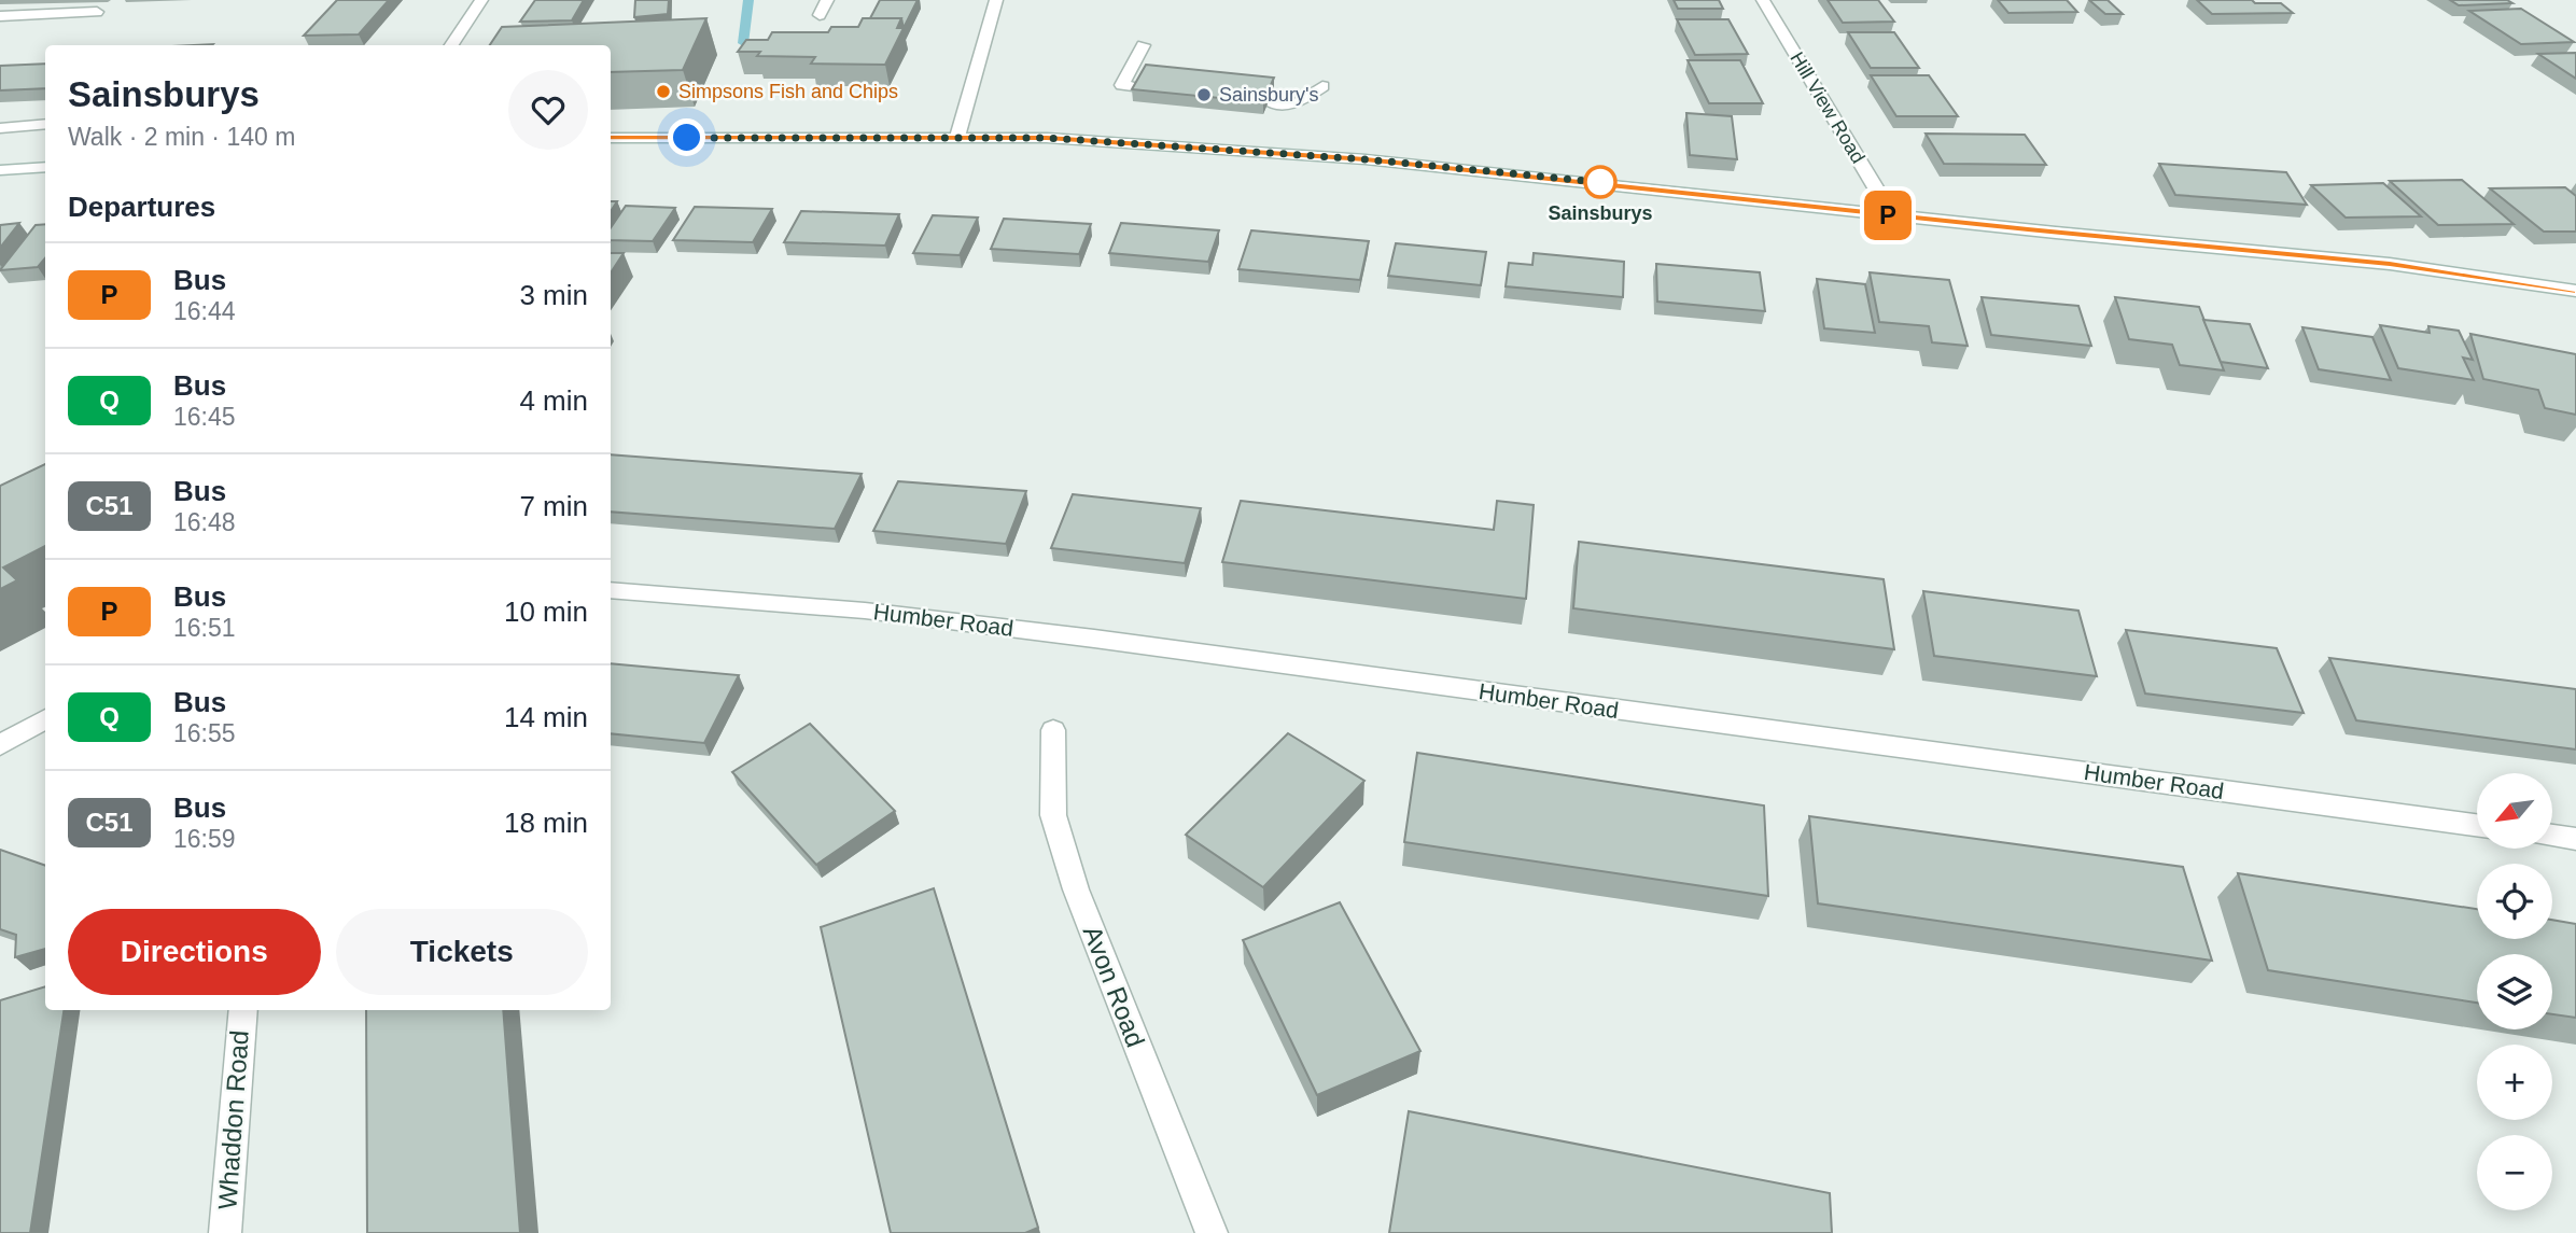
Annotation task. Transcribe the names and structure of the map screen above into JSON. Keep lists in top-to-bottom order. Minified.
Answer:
{"streets":{"street":["Hill View Road","Humber Road","Avon Road","Whaddon Road"]},"places":["Simpsons Fish and Chips","Sainsbury's","Sainsburys"],"lines":["bus line P"],"north":"bottom left","page":{"on_map":"P","heading":[["Sainsburys","Walk · 2 min · 140 m"],"Departures"],"list":[{"mark":"P","name":"Bus","note":"16:44","value":"3 min"},{"mark":"Q","name":"Bus","note":"16:45","value":"4 min"},{"mark":"C51","name":"Bus","note":"16:48","value":"7 min"},{"mark":"P","name":"Bus","note":"16:51","value":"10 min"},{"mark":"Q","name":"Bus","note":"16:55","value":"14 min"},{"mark":"C51","name":"Bus","note":"16:59","value":"18 min"}],"map_buttons":["+","−"],"buttons":["Directions","Tickets"]}}
